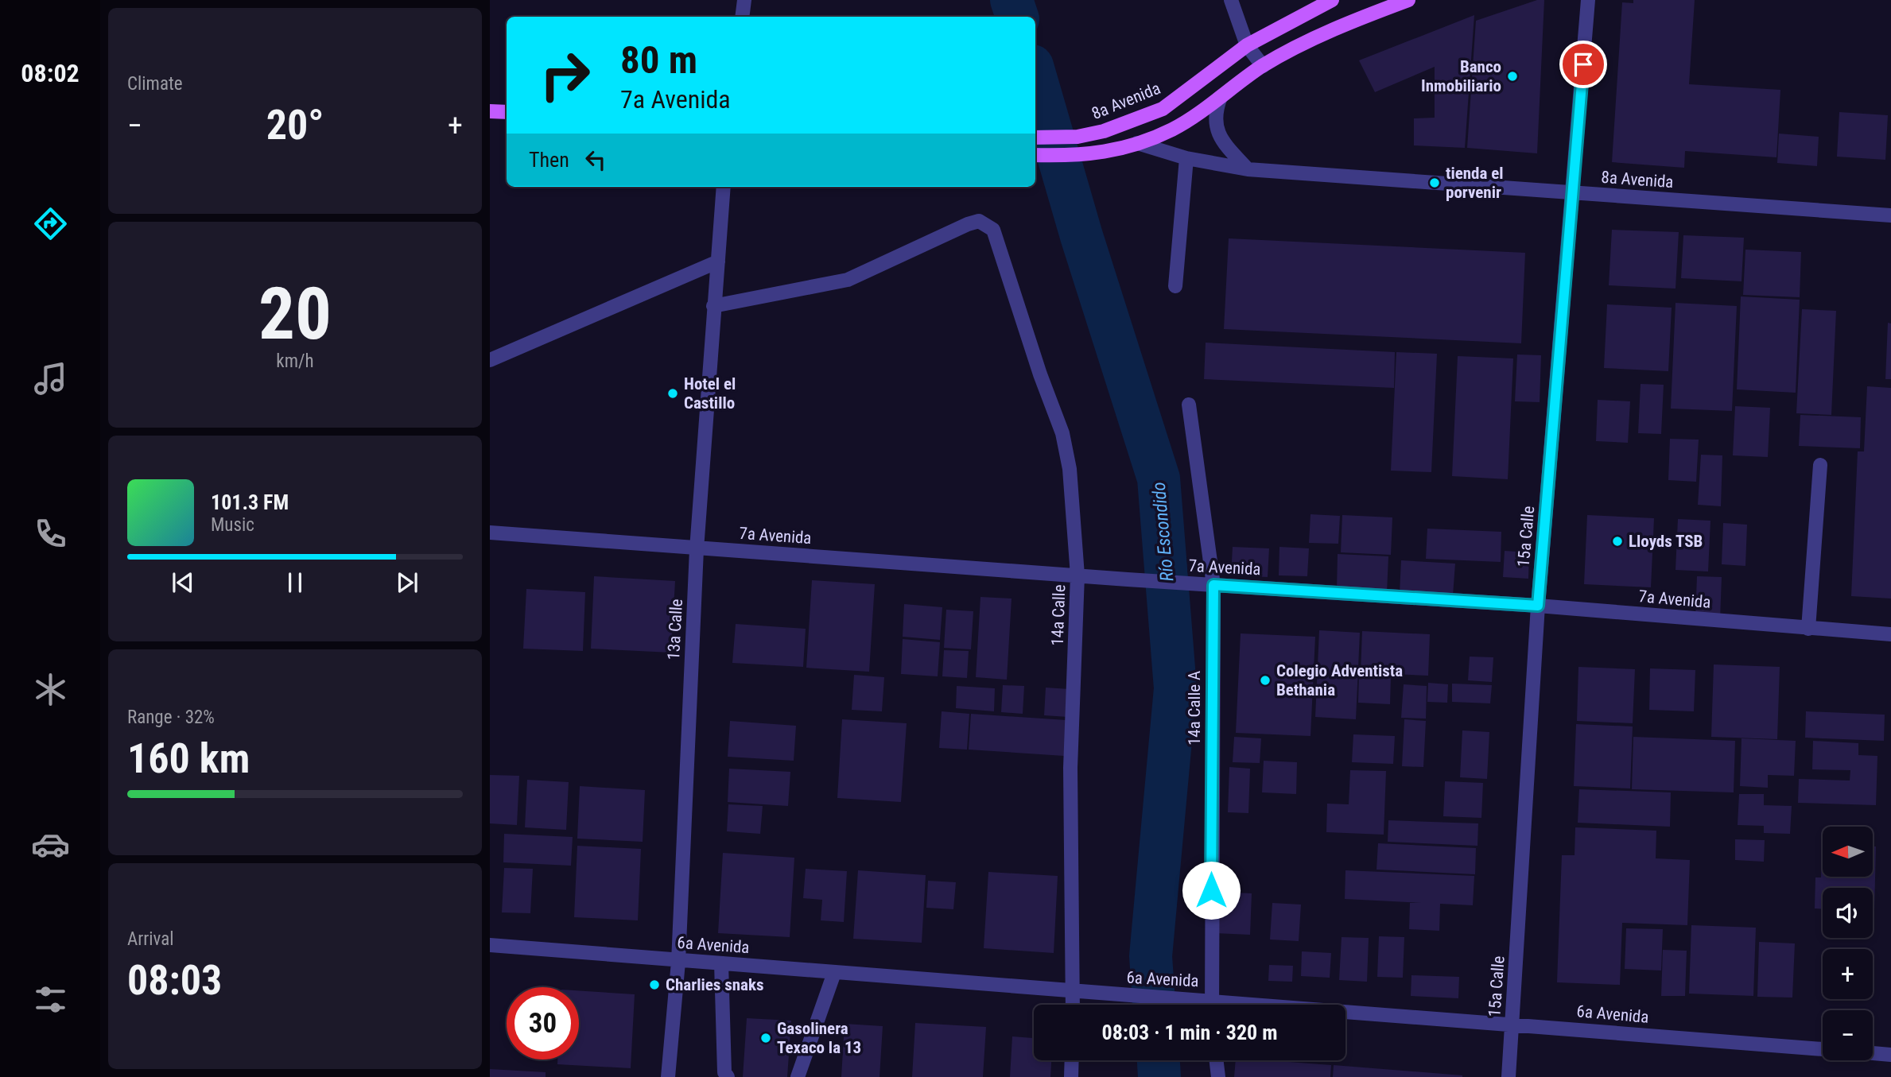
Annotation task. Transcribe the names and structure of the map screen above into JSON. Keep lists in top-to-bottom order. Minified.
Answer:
{"streets":{"main road":["8a Avenida"],"street":["7a Avenida","15a Calle","14a Calle","13a Calle","14a Calle A","6a Avenida"]},"crossings":[["8a Avenida","15a Calle"],["7a Avenida","15a Calle"],["7a Avenida","14a Calle"],["7a Avenida","13a Calle"],["7a Avenida","14a Calle A"],["15a Calle","6a Avenida"],["14a Calle","13a Calle"],["14a Calle","6a Avenida"],["13a Calle","6a Avenida"],["14a Calle A","6a Avenida"]],"water":["Río Escondido"],"places":["Banco Inmobiliario","tienda el porvenir","Hotel el Castillo","Lloyds TSB","Colegio Adventista Bethania","Charlies snaks","Gasolinera Texaco la 13"],"north":"left","page":{"tabs":"08:02","tile":["Climate",["20","km/h"],["Range · 32%","160 km"],["Arrival","08:03"]],"turn":["80 m","7a Avenida"],"heat":["−","20°","+"],"then":"Then","song":["101.3 FM","Music"],"map_buttons":["+","−"],"limit":"30","trip":"08:03 · 1 min · 320 m"}}
